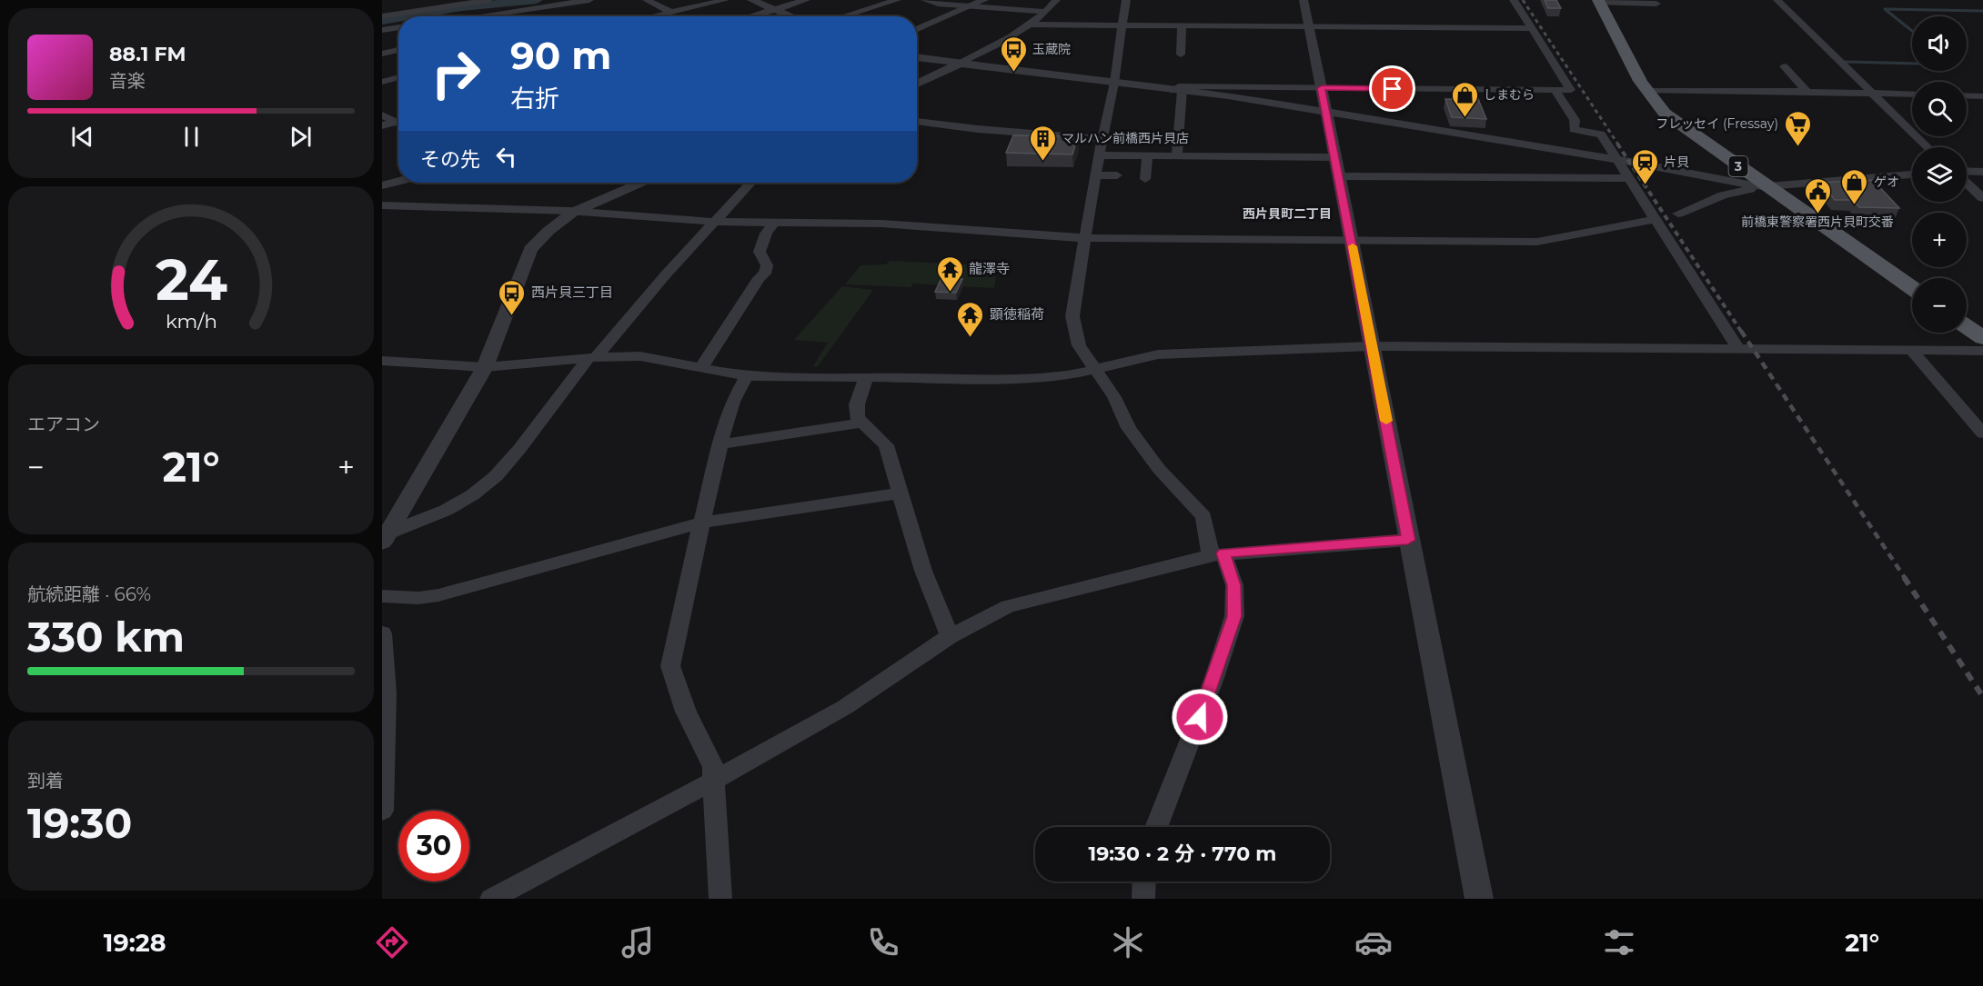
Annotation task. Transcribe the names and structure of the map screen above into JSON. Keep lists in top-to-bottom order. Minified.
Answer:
{"streets":{"main road":["3"]},"districts":["西片貝町二丁目"],"places":{"bus stop":["玉蔵院","西片貝三丁目"],"shop":["しまむら","ゲオ"],"supermarket":["フレッセイ (Fressay)"],"building":["マルハン前橋西片貝店"],"station":["片貝"],"public building":["前橋東警察署西片貝町交番"],"temple":["龍澤寺","顕徳稲荷"]},"page":{"map_buttons":["+","−"],"turn":["90 m","右折"],"song":["88.1 FM","音楽"],"then":"その先","tile":["エアコン",["航続距離 · 66%","330 km"],["到着","19:30"]],"heat":["−","21°","+"],"limit":"30","trip":"19:30 · 2 分 · 770 m","tabs":["19:28","21°"],"gauge":["24","km/h"]}}
